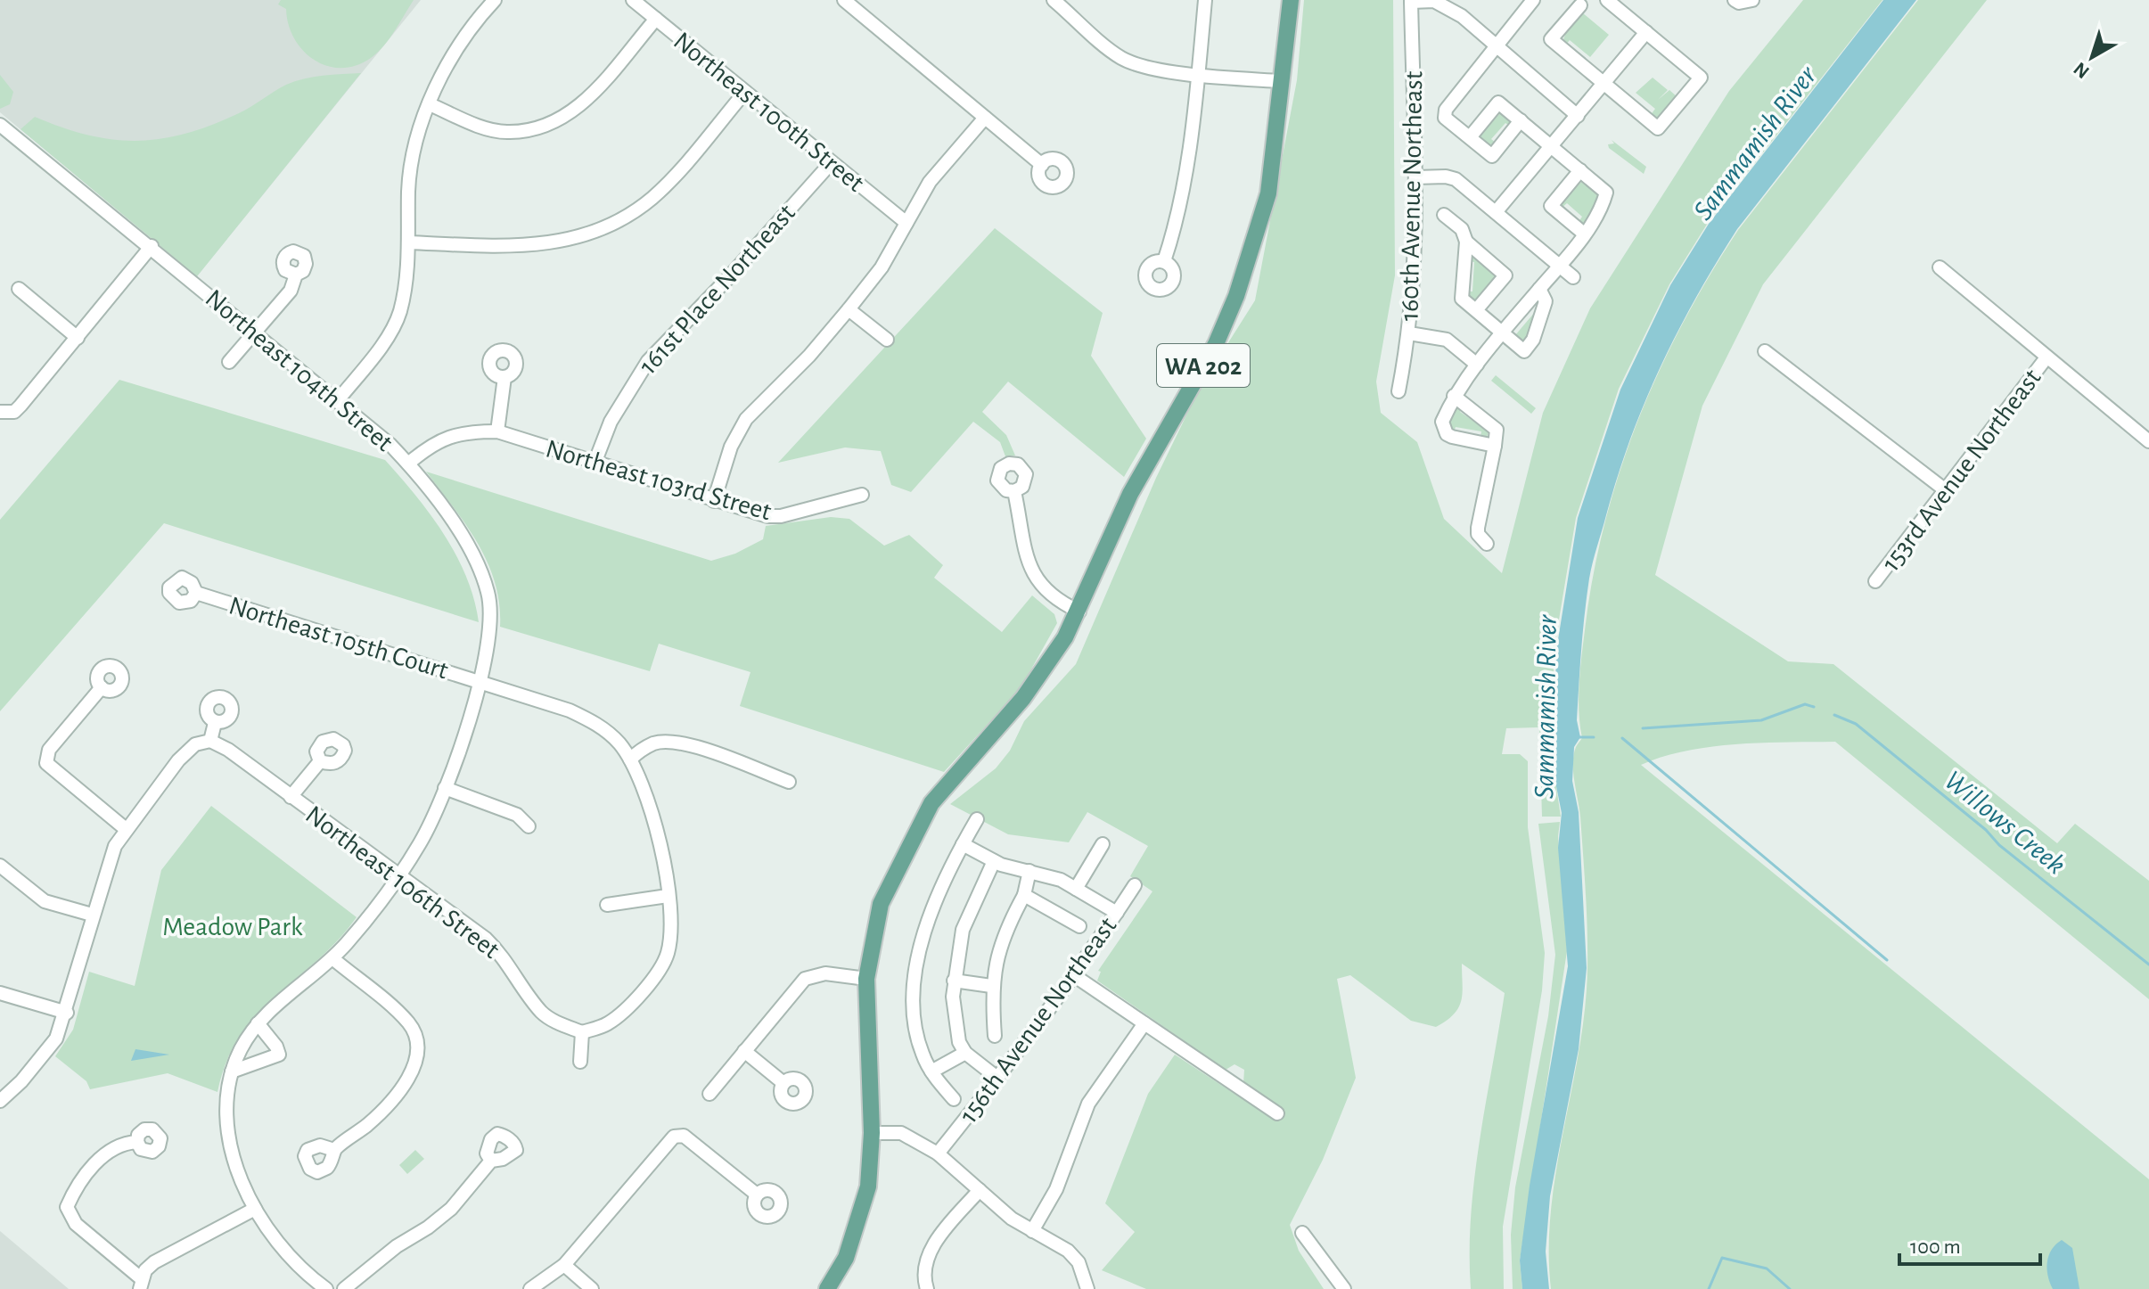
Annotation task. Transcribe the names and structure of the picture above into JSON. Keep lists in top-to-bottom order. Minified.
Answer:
{"streets":{"main road":["WA 202"],"street":["Northeast 100th Street","160th Avenue Northeast","161st Place Northeast","Northeast 104th Street","153rd Avenue Northeast","Northeast 103rd Street","Northeast 105th Court","Northeast 106th Street","156th Avenue Northeast"]},"crossings":[["Northeast 100th Street","161st Place Northeast"],["161st Place Northeast","Northeast 103rd Street"],["Northeast 104th Street","Northeast 103rd Street"],["Northeast 104th Street","Northeast 105th Court"],["Northeast 105th Court","Northeast 106th Street"]],"water":["Sammamish River","Willows Creek"],"parks":["Meadow Park"],"scale_bar":"100 m","north":"bottom left"}
